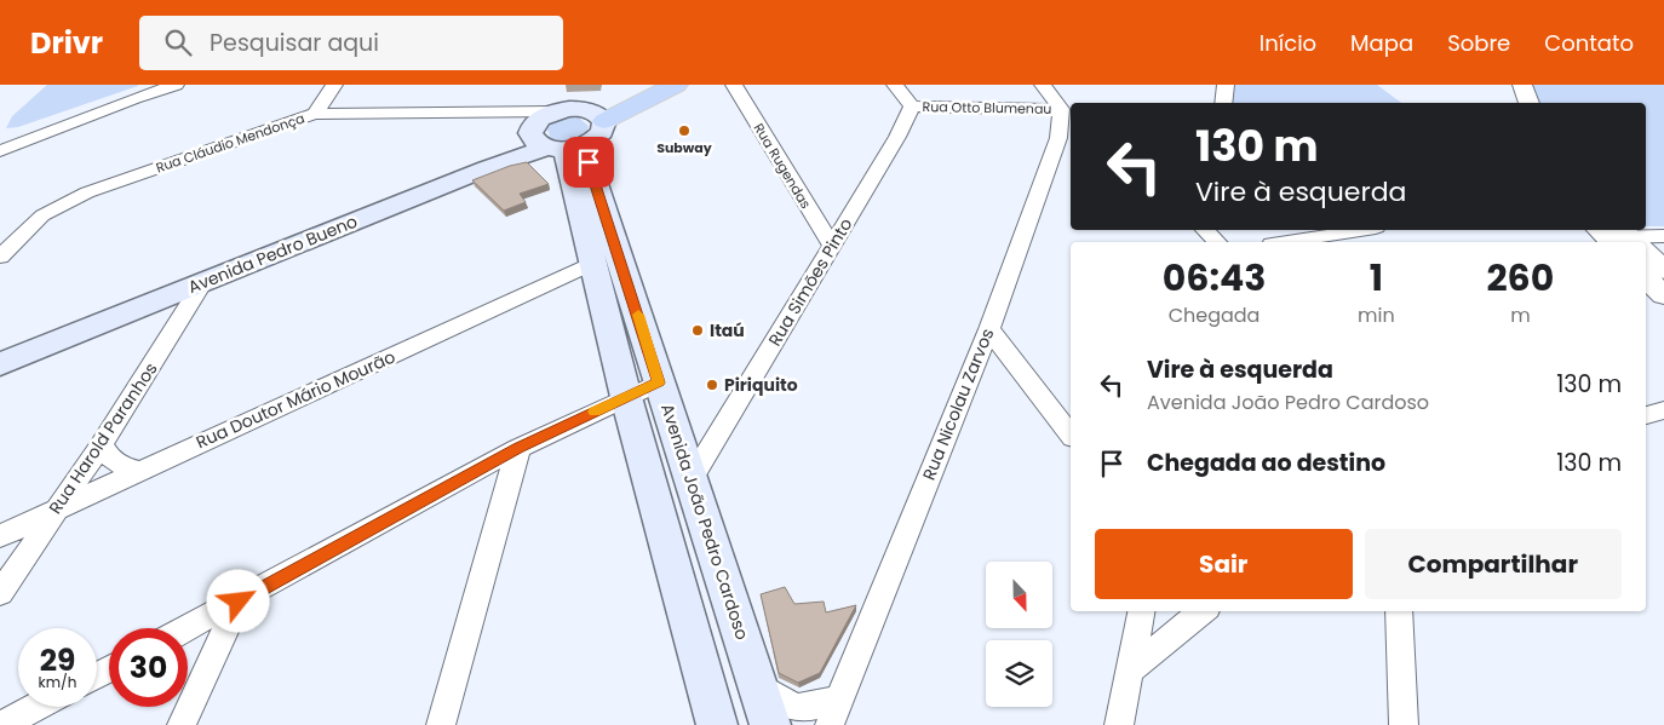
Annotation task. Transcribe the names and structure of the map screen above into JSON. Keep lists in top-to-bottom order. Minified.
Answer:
{"streets":{"main road":["Avenida Pedro Bueno","Avenida João Pedro Cardoso"],"street":["Rua Otto Blumenau","Rua Cláudio Mendonça","Rua Rugendas","Rua Simões Pinto","Rua Doutor Mário Mourão","Rua Nicolau Zarvos","Rua Harold Paranhos"]},"crossings":[["Rua Otto Blumenau","Rua Simões Pinto"],["Rua Otto Blumenau","Rua Nicolau Zarvos"],["Rua Cláudio Mendonça","Avenida Pedro Bueno"],["Rua Cláudio Mendonça","Avenida João Pedro Cardoso"],["Rua Rugendas","Rua Simões Pinto"],["Avenida Pedro Bueno","Rua Harold Paranhos"],["Avenida Pedro Bueno","Avenida João Pedro Cardoso"],["Rua Simões Pinto","Avenida João Pedro Cardoso"],["Rua Doutor Mário Mourão","Rua Harold Paranhos"]],"places":["Subway","Itaú","Piriquito"],"north":"bottom","page":{"header":"Drivr","search":"Pesquisar aqui","nav":["Início","Mapa","Sobre","Contato"],"turn":["130 m","Vire à esquerda"],"eta":["06:43","Chegada","1","min","260","m"],"list":[{"name":"Vire à esquerda","note":"Avenida João Pedro Cardoso","value":"130 m"},{"name":"Chegada ao destino","value":"130 m"}],"buttons":["Sair","Compartilhar"],"speed":"29 km/h","limit":"30"}}
